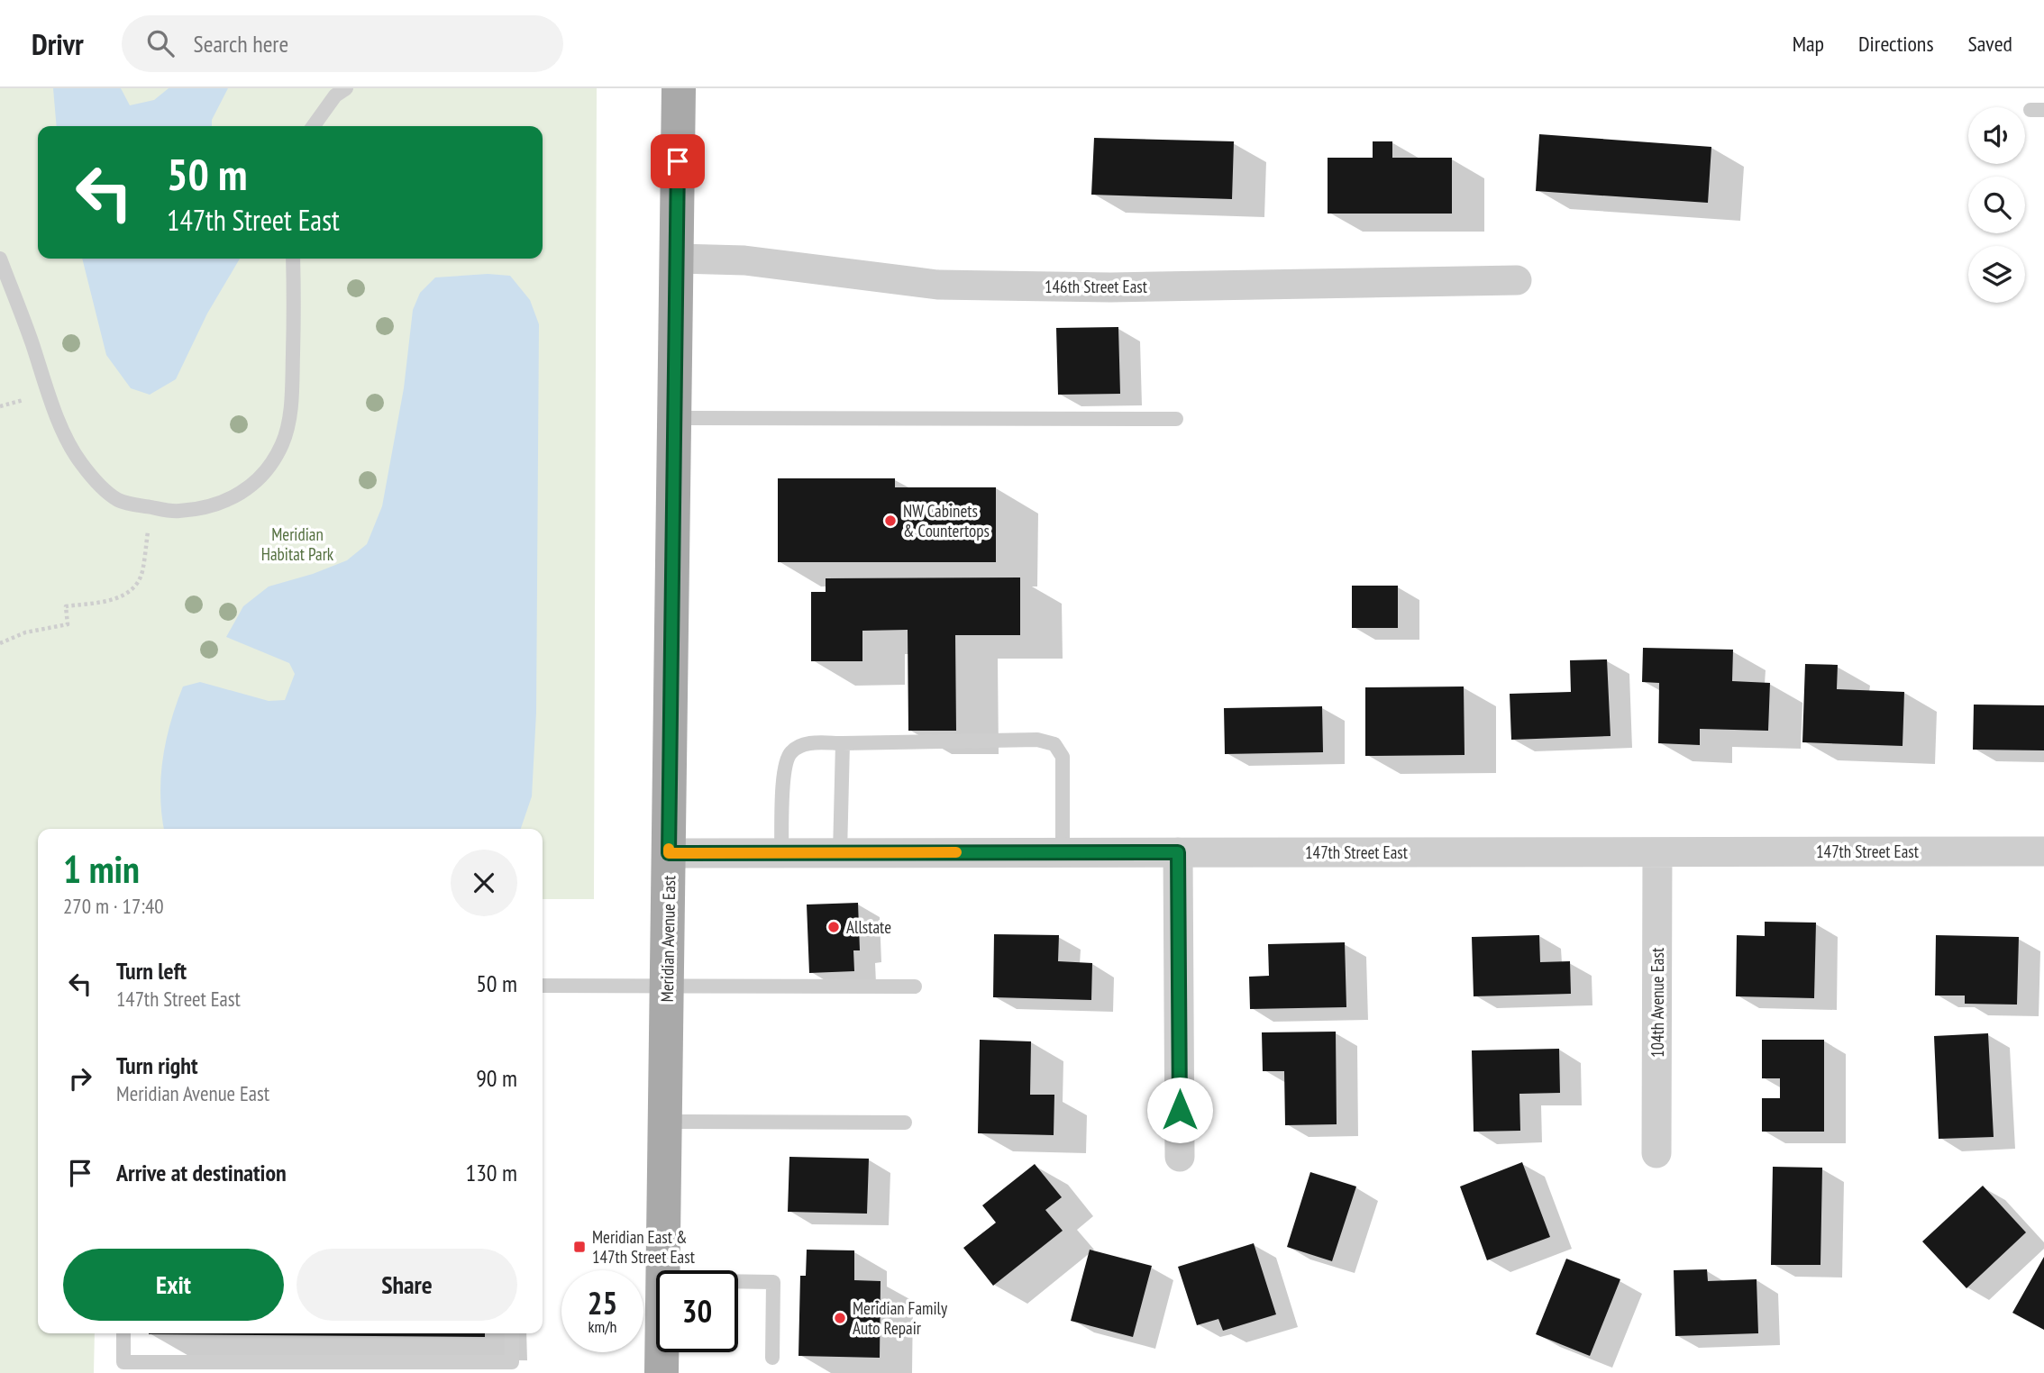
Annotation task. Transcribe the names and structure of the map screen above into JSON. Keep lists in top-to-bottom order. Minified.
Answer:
{"streets":{"main road":["Meridian Avenue East"],"street":["146th Street East","147th Street East","104th Avenue East"]},"crossings":[["146th Street East","Meridian Avenue East"],["147th Street East","Meridian Avenue East"],["147th Street East","104th Avenue East"]],"parks":["Meridian Habitat Park"],"places":{"other":["NW Cabinets & Countertops","Allstate","Meridian Family Auto Repair"],"transit":["Meridian East & 147th Street East"]},"page":{"header":"Drivr","search":"Search here","nav":["Map","Directions","Saved"],"turn":["50 m","147th Street East"],"heading":["1 min","270 m · 17:40"],"list":[{"name":"Turn left","note":"147th Street East","value":"50 m"},{"name":"Turn right","note":"Meridian Avenue East","value":"90 m"},{"name":"Arrive at destination","value":"130 m"}],"buttons":["Exit","Share"],"speed":"25 km/h","limit":"30"}}
